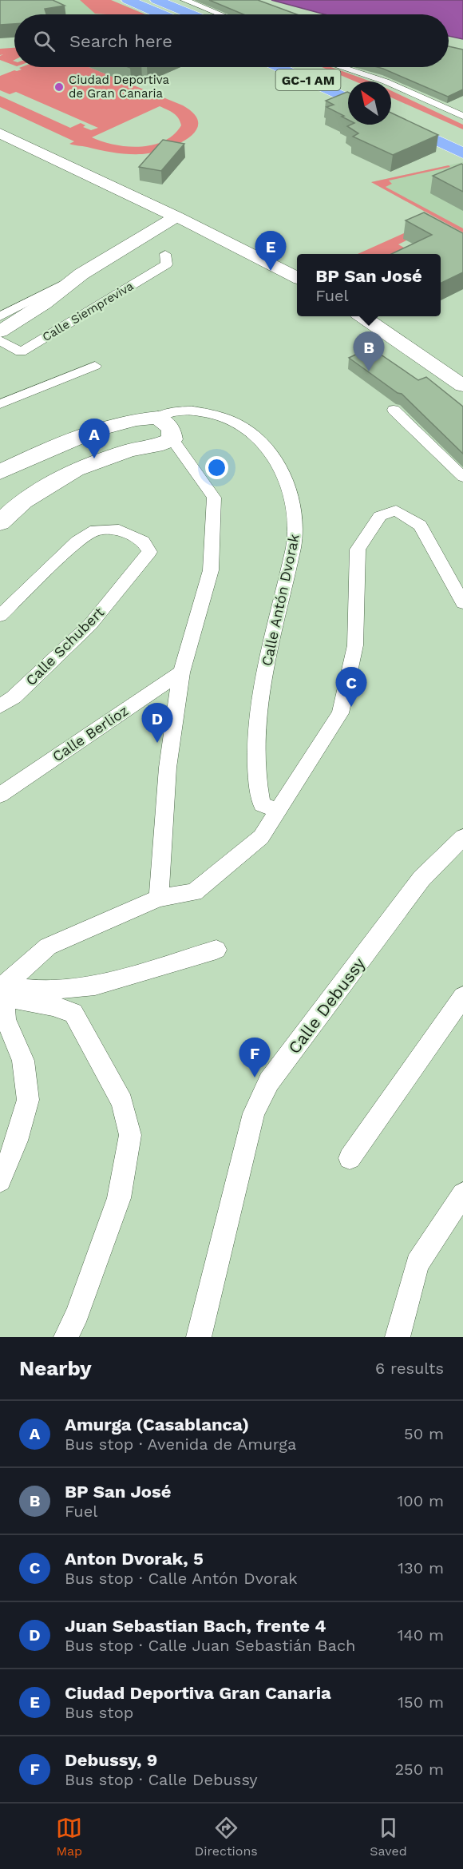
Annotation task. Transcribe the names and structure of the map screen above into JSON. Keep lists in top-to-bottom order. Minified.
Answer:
{"streets":{"highway":["GC-1 AM"],"street":["Calle Siempreviva","Calle Antón Dvorak","Calle Schubert","Calle Berlioz","Calle Debussy"]},"places":["Ciudad Deportiva de Gran Canaria"],"north":"top left","page":{"search":"Search here","pins":["E","B","A","C","D","F"],"popup":["BP San José","Fuel"],"heading":["Nearby","6 results"],"list":[{"mark":"A","name":"Amurga (Casablanca)","note":"Bus stop · Avenida de Amurga","value":"50 m"},{"mark":"B","name":"BP San José","note":"Fuel","value":"100 m"},{"mark":"C","name":"Anton Dvorak, 5","note":"Bus stop · Calle Antón Dvorak","value":"130 m"},{"mark":"D","name":"Juan Sebastian Bach, frente 4","note":"Bus stop · Calle Juan Sebastián Bach","value":"140 m"},{"mark":"E","name":"Ciudad Deportiva Gran Canaria","note":"Bus stop","value":"150 m"},{"mark":"F","name":"Debussy, 9","note":"Bus stop · Calle Debussy","value":"250 m"}],"nav":["Map","Directions","Saved"]}}
